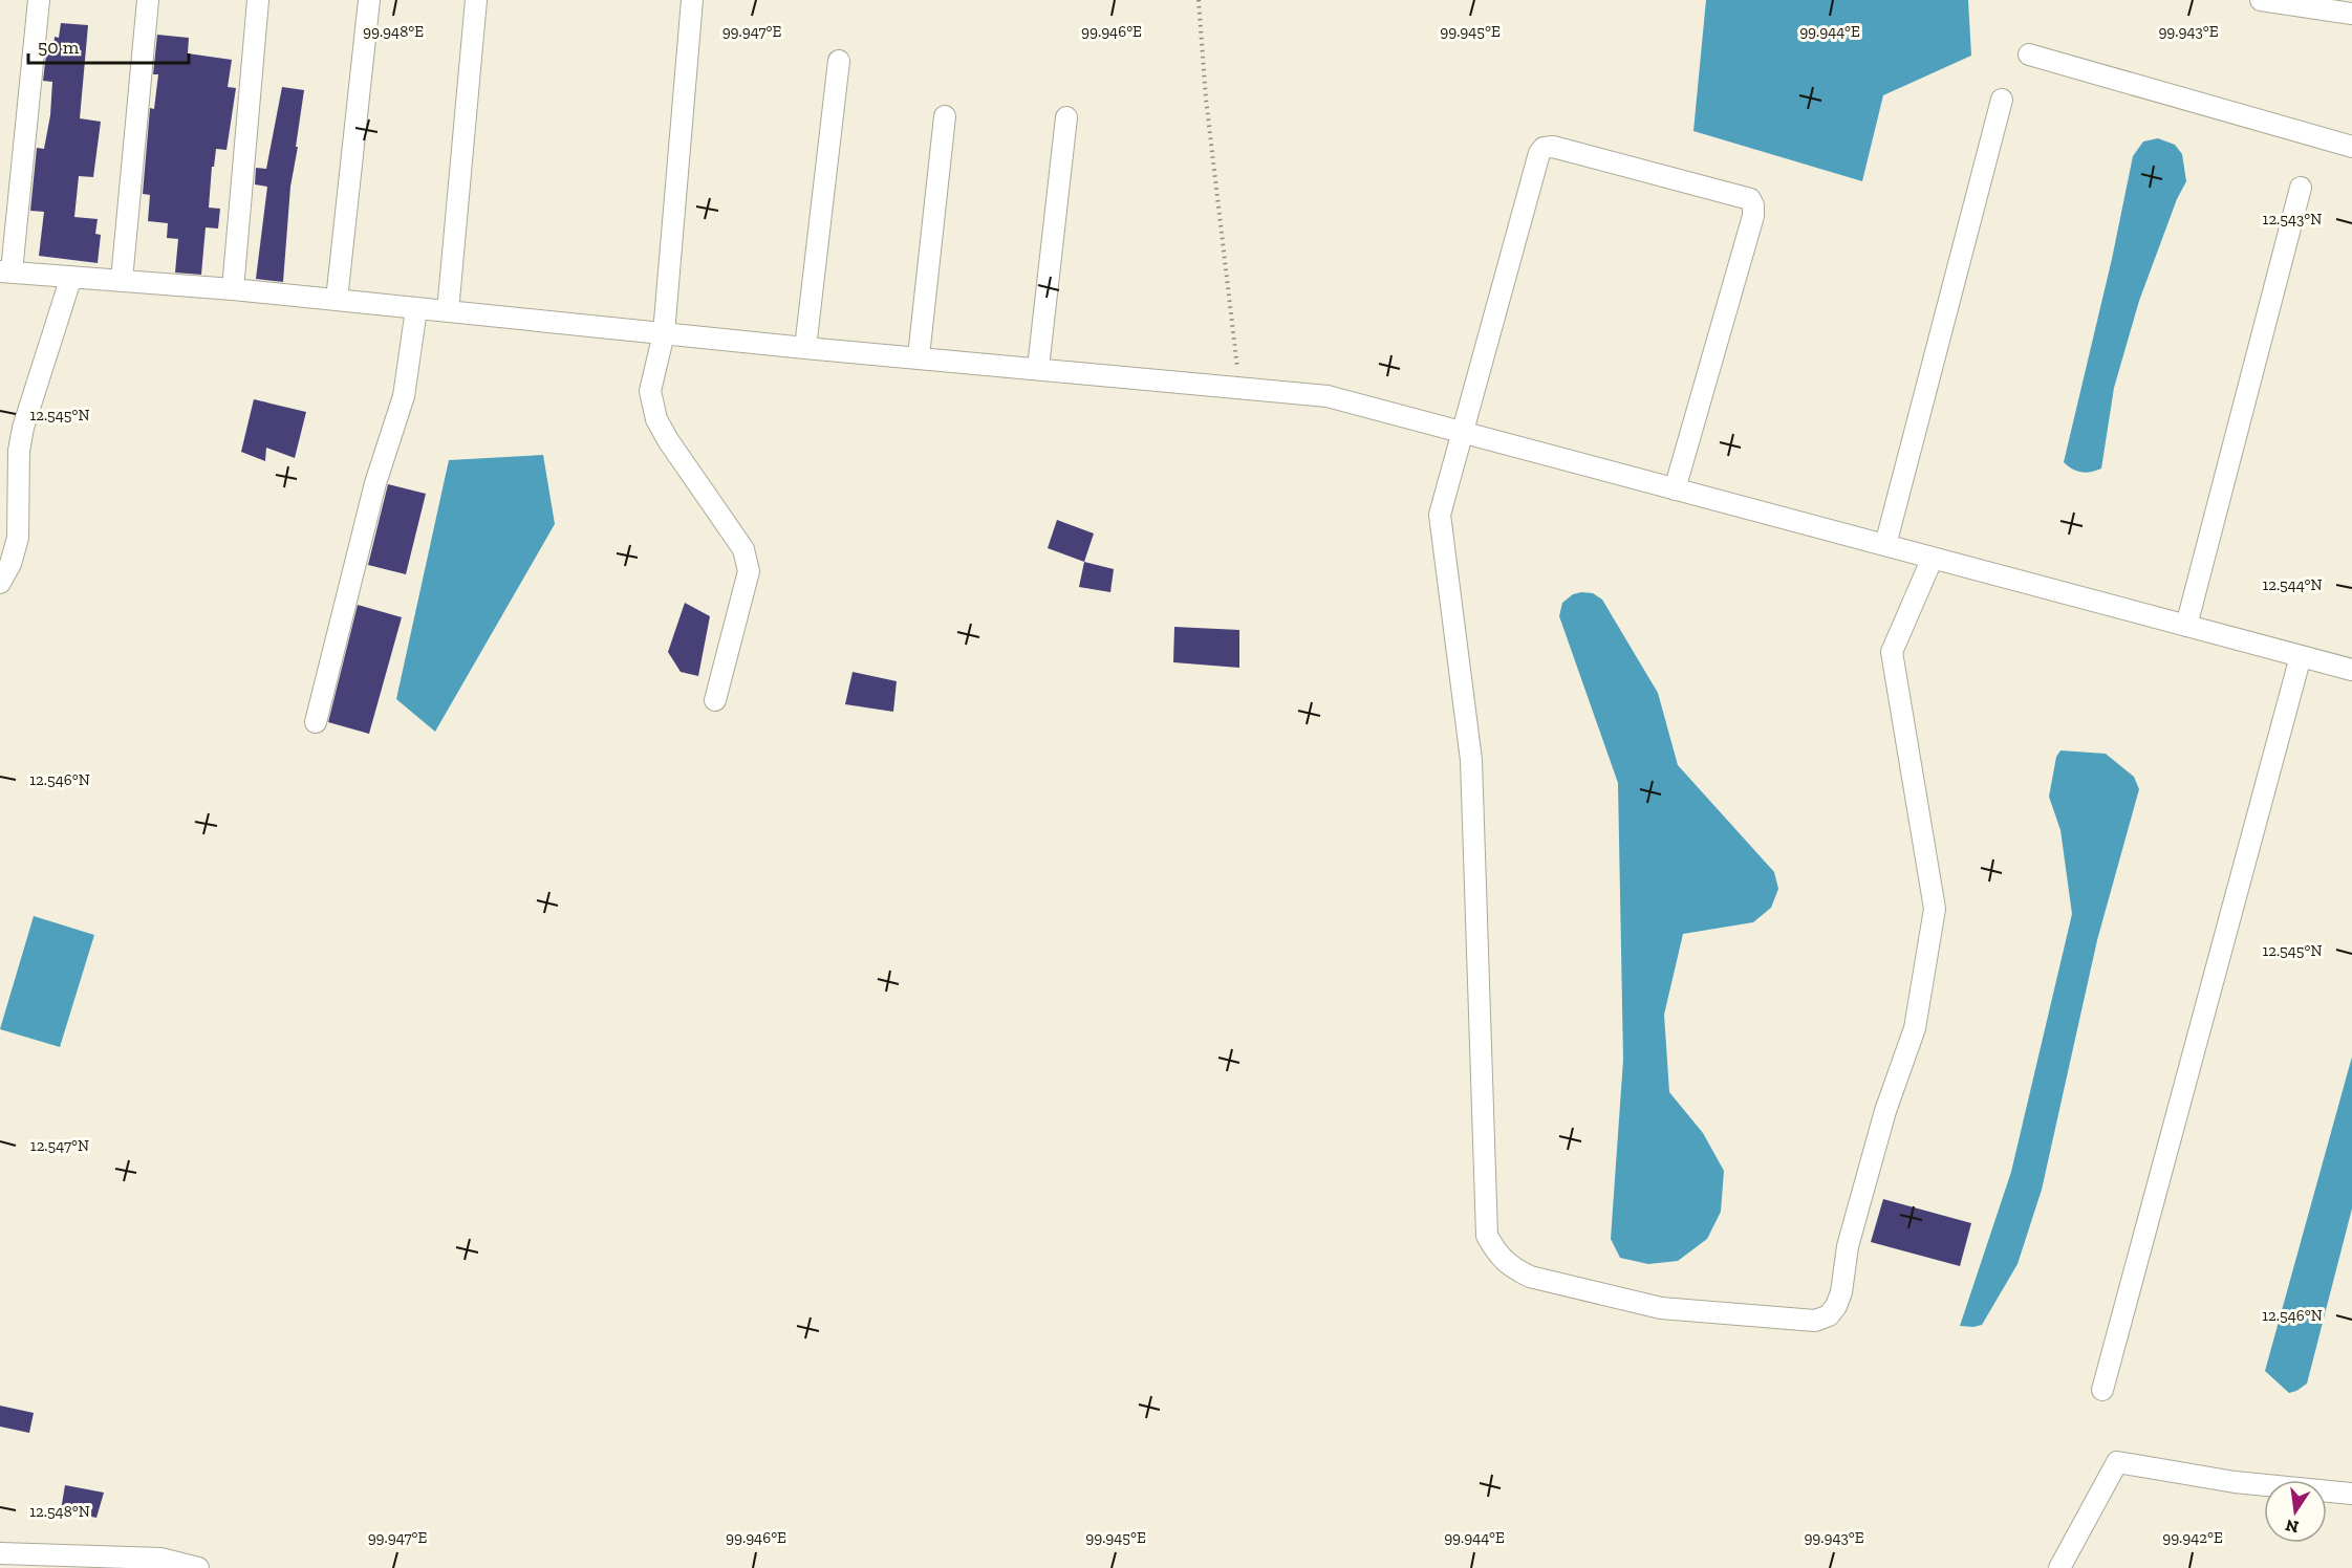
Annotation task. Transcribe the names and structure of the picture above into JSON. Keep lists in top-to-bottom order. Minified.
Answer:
{"scale_bar":"50 m","north":"bottom","coordinates":["99.948°E","99.947°E","99.946°E","99.945°E","99.944°E","99.943°E","12.543°N","12.545°N","12.544°N","12.546°N","12.547°N","12.548°N","99.942°E"]}
